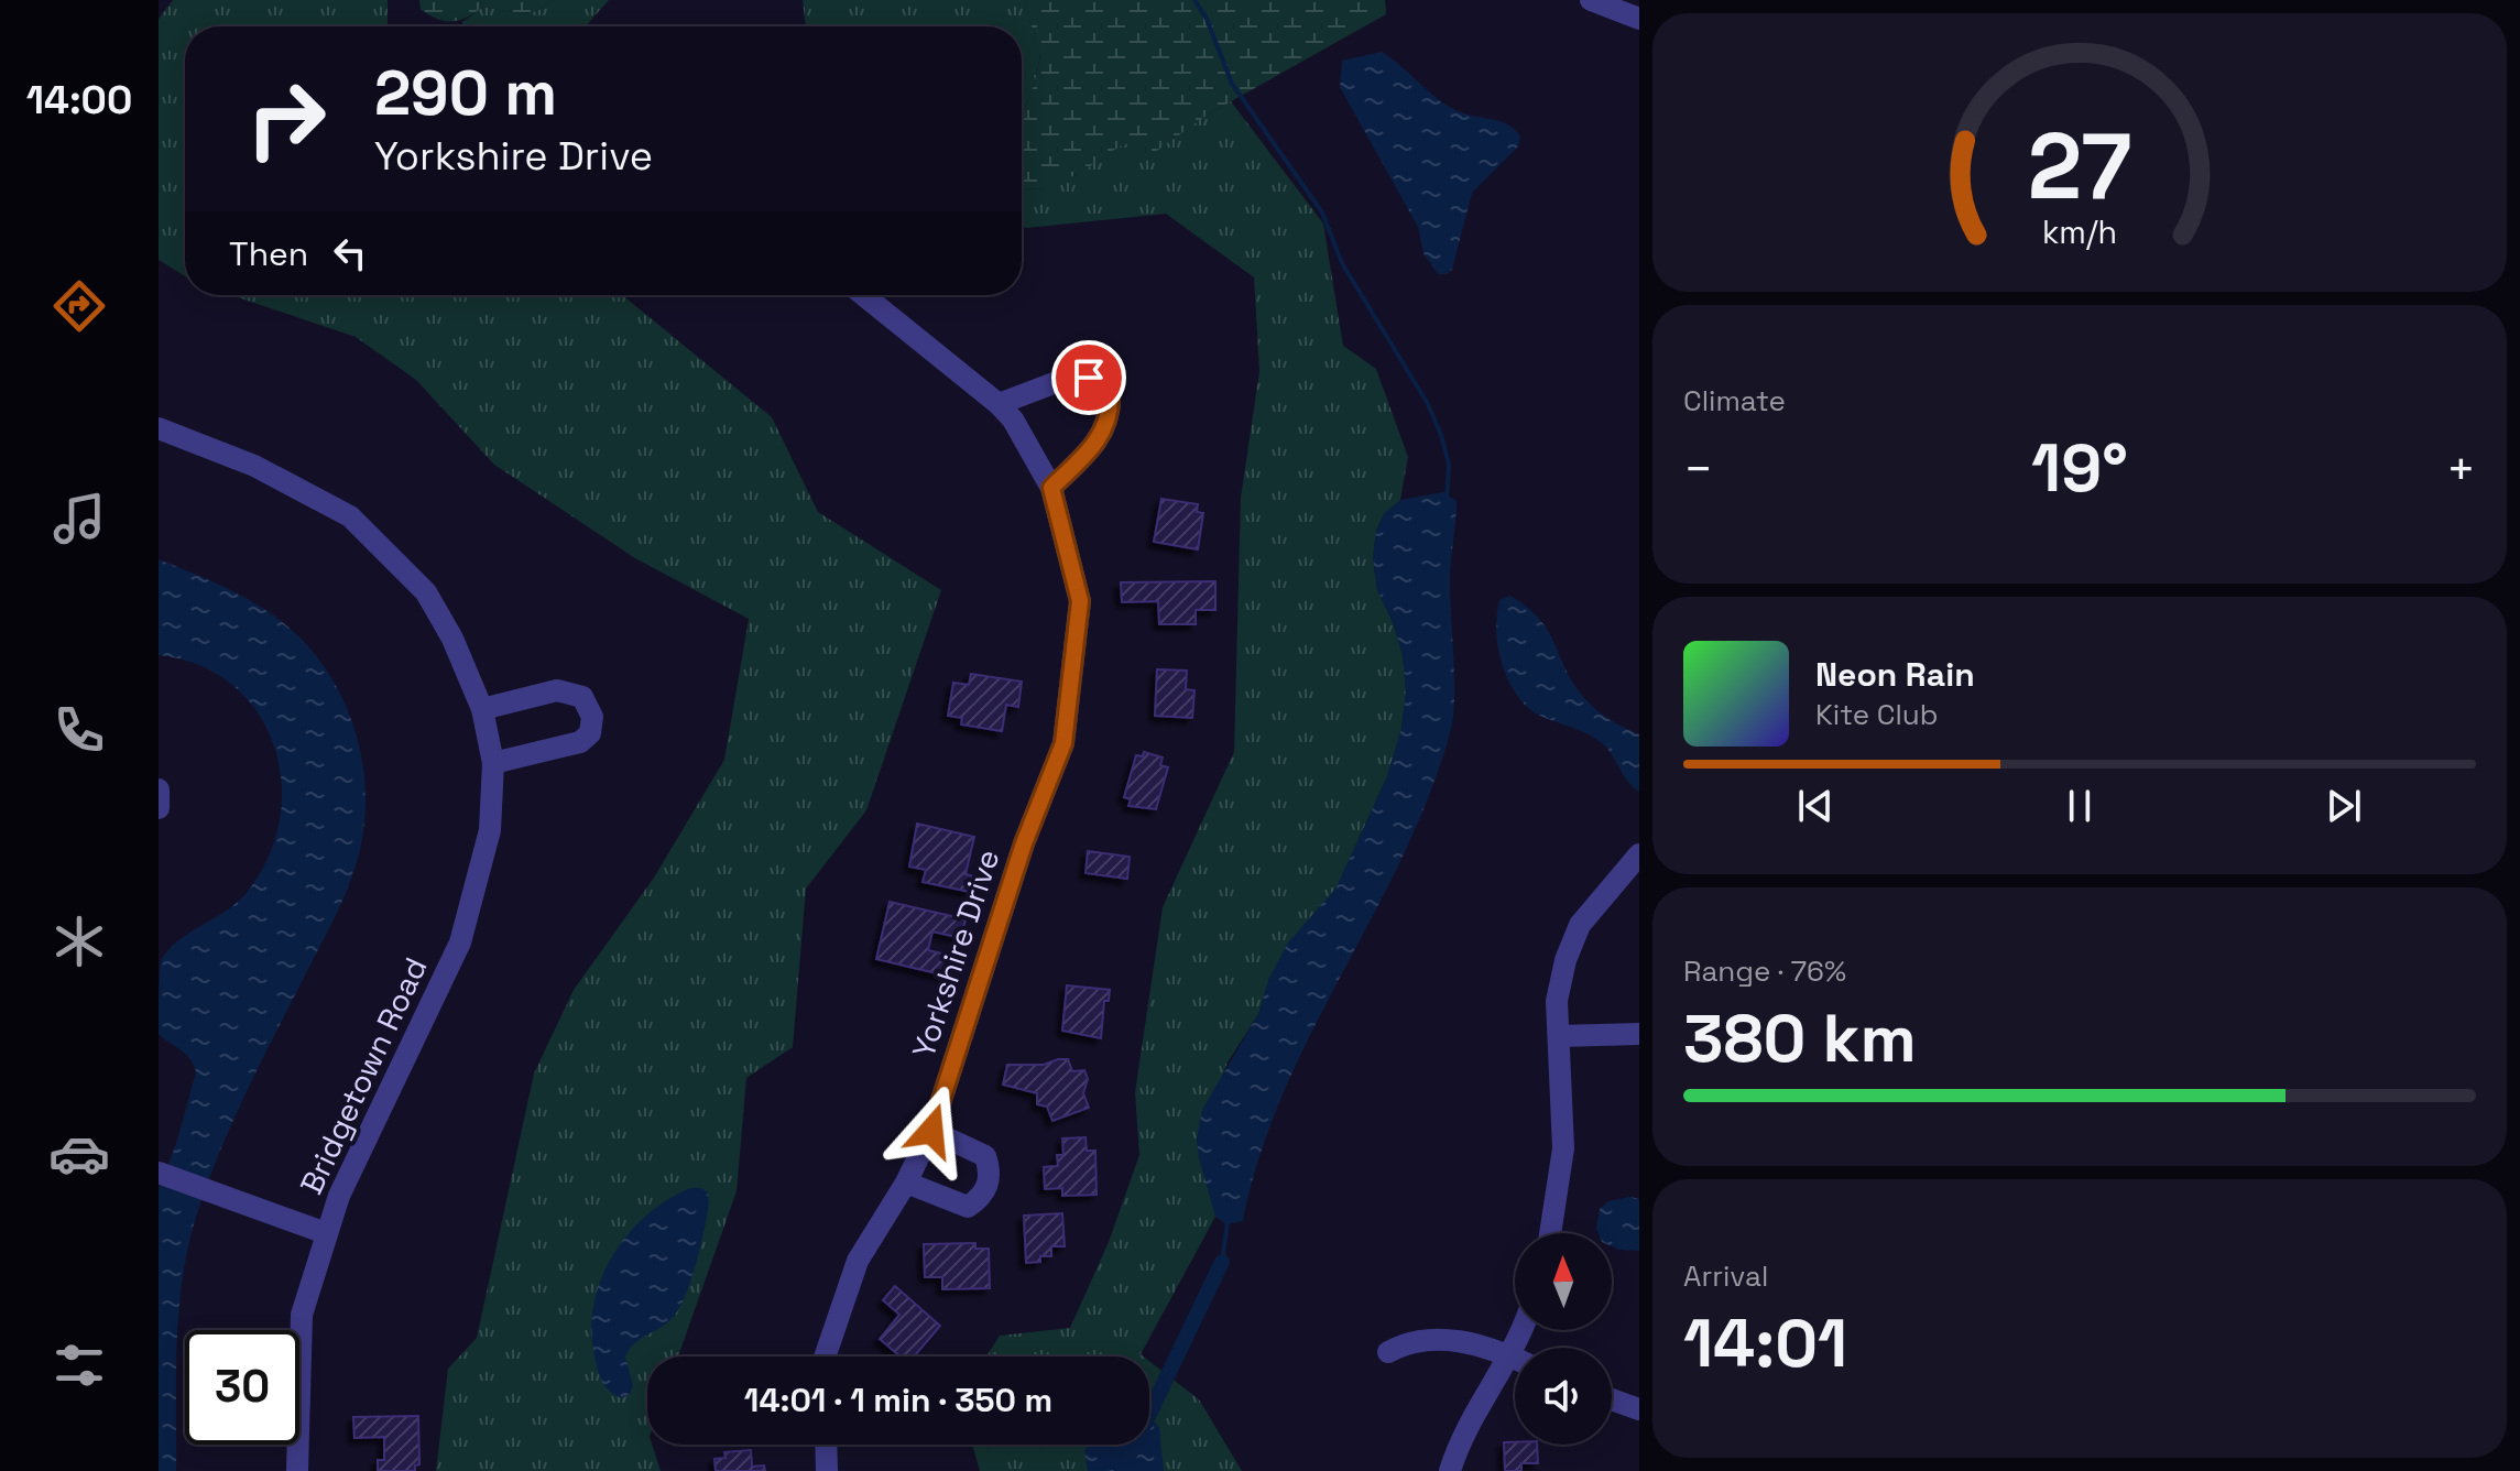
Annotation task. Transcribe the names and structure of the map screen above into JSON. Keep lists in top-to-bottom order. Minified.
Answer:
{"streets":{"street":["Yorkshire Drive","Bridgetown Road"]},"north":"top","page":{"tabs":"14:00","turn":["290 m","Yorkshire Drive"],"then":"Then","tile":["Climate",["Range · 76%","380 km"],["Arrival","14:01"]],"heat":["−","19°","+"],"song":["Neon Rain","Kite Club"],"limit":"30","trip":"14:01 · 1 min · 350 m","gauge":["27","km/h"]}}
